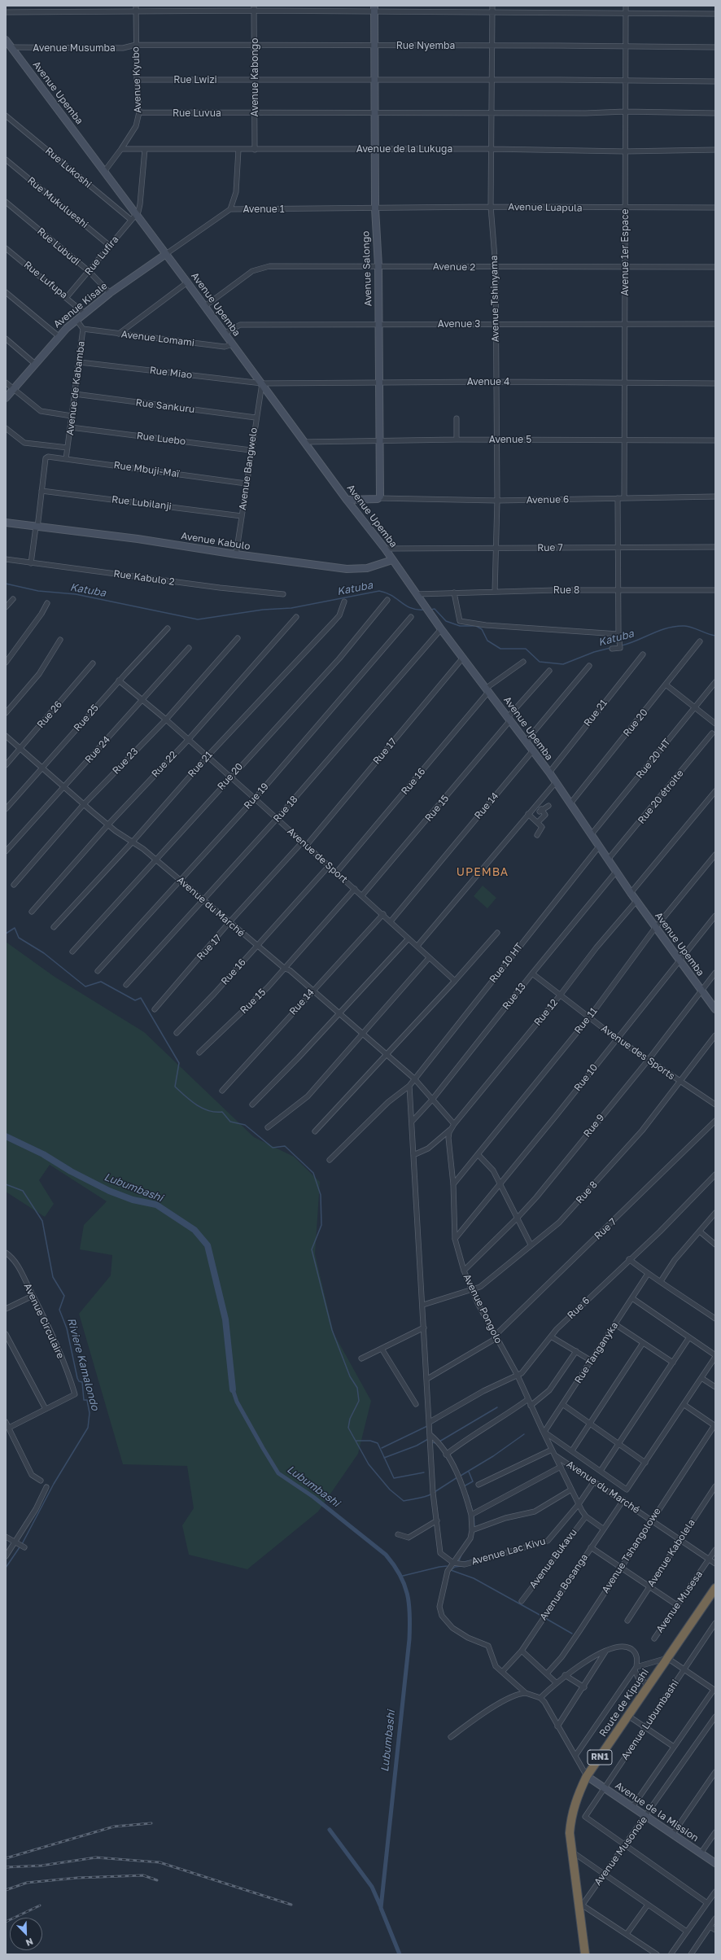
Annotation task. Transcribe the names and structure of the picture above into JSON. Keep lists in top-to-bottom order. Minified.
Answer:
{"streets":{"highway":["Route de Kipushi","RN1"],"street":["Rue Nyemba","Avenue Musumba","Avenue Kabongo","Avenue Kyubo","Rue Lwizi","Avenue Upemba","Rue Luvua","Avenue de la Lukuga","Rue Lukoshi","Rue Mukulueshi","Avenue Luapula","Avenue 1","Rue Lubudi","Avenue 1er Espace","Rue Lufira","Avenue 2","Avenue Salongo","Rue Lufupa","Avenue Tshinyama","Avenue Kisale","Avenue 3","Avenue Lomami","Rue Miao","Avenue 4","Avenue de Kabamba","Rue Sankuru","Rue Luebo","Avenue 5","Avenue Bangwelo","Rue Mbuji-Maï","Avenue 6","Rue Lubilanji","Avenue Kabulo","Rue 7","Rue Kabulo 2","Rue 8","Rue 21","Rue 26","Rue 25","Rue 20","Rue 24","Rue 17","Rue 20 HT","Rue 23","Rue 22","Rue 16","Rue 19","Rue 20 étroite","Rue 14","Rue 15","Rue 18","Avenue de Sport","Avenue du Marché","Rue 10 HT","Rue 13","Rue 12","Rue 11","Avenue des Sports","Rue 10","Rue 9","Rue 6","Avenue Pongolo","Avenue Circulaire","Rue Tanganyka","Avenue Tshangolowe","Avenue Lac Kivu","Avenue Kabolela","Avenue Bukavu","Avenue Bosanga","Avenue Musesa","Avenue Lubumbashi","Avenue de la Mission","Avenue Musonoïe"]},"crossings":[["Rue Nyemba","Avenue Musumba"],["Rue Nyemba","Avenue Kabongo"],["Rue Nyemba","Avenue Kyubo"],["Rue Nyemba","Avenue 1er Espace"],["Rue Nyemba","Avenue Salongo"],["Rue Nyemba","Avenue Tshinyama"],["Avenue Musumba","Avenue Kyubo"],["Avenue Musumba","Avenue Upemba"],["Avenue Kabongo","Rue Lwizi"],["Avenue Kabongo","Rue Luvua"],["Avenue Kabongo","Avenue de la Lukuga"],["Avenue Kyubo","Rue Lwizi"],["Avenue Kyubo","Rue Luvua"],["Avenue Kyubo","Avenue de la Lukuga"],["Rue Lwizi","Avenue 1er Espace"],["Rue Lwizi","Avenue Salongo"],["Rue Lwizi","Avenue Tshinyama"],["Avenue Upemba","Avenue 1"],["Avenue Upemba","Rue Lufira"],["Avenue Upemba","Avenue 2"],["Avenue Upemba","Avenue Kisale"],["Avenue Upemba","Avenue 3"],["Avenue Upemba","Avenue Lomami"],["Avenue Upemba","Rue Miao"],["Avenue Upemba","Avenue 4"],["Avenue Upemba","Avenue 5"],["Avenue Upemba","Avenue Bangwelo"],["Avenue Upemba","Avenue Kabulo"],["Avenue Upemba","Rue 7"],["Avenue Upemba","Rue 8"],["Avenue Upemba","Rue 21"],["Avenue Upemba","Rue 20"],["Avenue Upemba","Rue 17"],["Avenue Upemba","Rue 20 HT"],["Avenue Upemba","Rue 16"],["Avenue Upemba","Rue 20 étroite"],["Avenue Upemba","Rue 14"],["Avenue Upemba","Rue 15"],["Avenue Upemba","Rue 18"],["Avenue Upemba","Rue 10 HT"],["Avenue Upemba","Rue 13"],["Avenue Upemba","Rue 12"],["Avenue Upemba","Rue 11"],["Avenue Upemba","Rue 10"],["Avenue Upemba","Rue 9"],["Rue Luvua","Avenue 1er Espace"],["Rue Luvua","Avenue Salongo"],["Rue Luvua","Avenue Tshinyama"],["Avenue de la Lukuga","Avenue 1er Espace"],["Avenue de la Lukuga","Avenue Salongo"],["Avenue de la Lukuga","Avenue Tshinyama"],["Rue Lukoshi","Rue Lufira"],["Rue Mukulueshi","Rue Lufira"],["Avenue Luapula","Avenue 1"],["Avenue Luapula","Avenue 1er Espace"],["Avenue Luapula","Avenue Salongo"],["Avenue Luapula","Avenue Tshinyama"],["Avenue 1","Avenue Salongo"],["Avenue 1","Avenue Kisale"],["Rue Lubudi","Rue Lufira"],["Rue Lubudi","Avenue Kisale"],["Avenue 1er Espace","Avenue 2"],["Avenue 1er Espace","Avenue 3"],["Avenue 1er Espace","Avenue 4"],["Avenue 1er Espace","Avenue 5"],["Avenue 1er Espace","Avenue 6"],["Rue Lufira","Rue Lufupa"],["Avenue 2","Avenue Salongo"],["Avenue 2","Avenue Tshinyama"],["Avenue Salongo","Avenue 3"],["Avenue Salongo","Avenue 4"],["Avenue Salongo","Avenue 5"],["Avenue Salongo","Avenue 6"],["Rue Lufupa","Avenue Kisale"],["Avenue Tshinyama","Avenue 3"],["Avenue Tshinyama","Avenue 4"],["Avenue Tshinyama","Avenue 5"],["Avenue Tshinyama","Avenue 6"],["Avenue Tshinyama","Rue 7"],["Avenue Tshinyama","Rue 8"],["Avenue Kisale","Avenue de Kabamba"],["Avenue Lomami","Avenue de Kabamba"],["Rue Miao","Avenue 4"],["Rue Miao","Avenue de Kabamba"],["Rue Miao","Avenue Bangwelo"],["Avenue 4","Avenue Bangwelo"],["Avenue de Kabamba","Rue Sankuru"],["Avenue de Kabamba","Rue Luebo"],["Avenue de Kabamba","Rue Mbuji-Maï"],["Rue Sankuru","Avenue Bangwelo"],["Rue Luebo","Avenue Bangwelo"],["Avenue Bangwelo","Rue Mbuji-Maï"],["Avenue Bangwelo","Rue Lubilanji"],["Avenue Bangwelo","Avenue Kabulo"],["Rue Mbuji-Maï","Rue Lubilanji"],["Rue 7","Avenue Pongolo"],["Rue 8","Avenue des Sports"],["Rue 8","Avenue Pongolo"],["Rue 21","Avenue de Sport"],["Rue 21","Avenue du Marché"],["Rue 26","Avenue du Marché"],["Rue 25","Avenue de Sport"],["Rue 25","Avenue du Marché"],["Rue 20","Avenue de Sport"],["Rue 20","Avenue du Marché"],["Rue 24","Avenue de Sport"],["Rue 24","Avenue du Marché"],["Rue 17","Avenue de Sport"],["Rue 17","Avenue du Marché"],["Rue 23","Avenue de Sport"],["Rue 23","Avenue du Marché"],["Rue 22","Avenue de Sport"],["Rue 22","Avenue du Marché"],["Rue 16","Avenue de Sport"],["Rue 16","Avenue du Marché"],["Rue 19","Avenue de Sport"],["Rue 19","Avenue du Marché"],["Rue 14","Avenue de Sport"],["Rue 14","Avenue du Marché"],["Rue 15","Avenue de Sport"],["Rue 15","Avenue du Marché"],["Rue 18","Avenue de Sport"],["Rue 18","Avenue du Marché"],["Avenue du Marché","Rue 10 HT"],["Avenue du Marché","Avenue Pongolo"],["Avenue du Marché","Rue Tanganyka"],["Avenue du Marché","Avenue Tshangolowe"],["Avenue du Marché","Avenue Lac Kivu"],["Avenue du Marché","Avenue Kabolela"],["Avenue du Marché","Avenue Bosanga"],["Avenue du Marché","Avenue Musesa"],["Rue 13","Avenue des Sports"],["Rue 12","Avenue des Sports"],["Rue 12","Avenue Pongolo"],["Rue 11","Avenue des Sports"],["Rue 11","Avenue Pongolo"],["Avenue des Sports","Rue 10"],["Avenue des Sports","Rue 9"],["Rue 10","Avenue Pongolo"],["Rue 9","Avenue Pongolo"],["Rue 6","Avenue Pongolo"],["Avenue Pongolo","Rue Tanganyka"],["Avenue Pongolo","Avenue Lac Kivu"],["Avenue Pongolo","Avenue Bukavu"],["Avenue Pongolo","Avenue Bosanga"],["Route de Kipushi","Avenue de la Mission"],["Route de Kipushi","Avenue Musonoïe"],["Avenue Lubumbashi","Avenue de la Mission"],["Avenue Lubumbashi","Avenue Musonoïe"],["Avenue de la Mission","Avenue Musonoïe"]],"districts":["UPEMBA"],"water":["Katuba","Lubumbashi","Riviere Kamalondo"],"north":"bottom right"}
